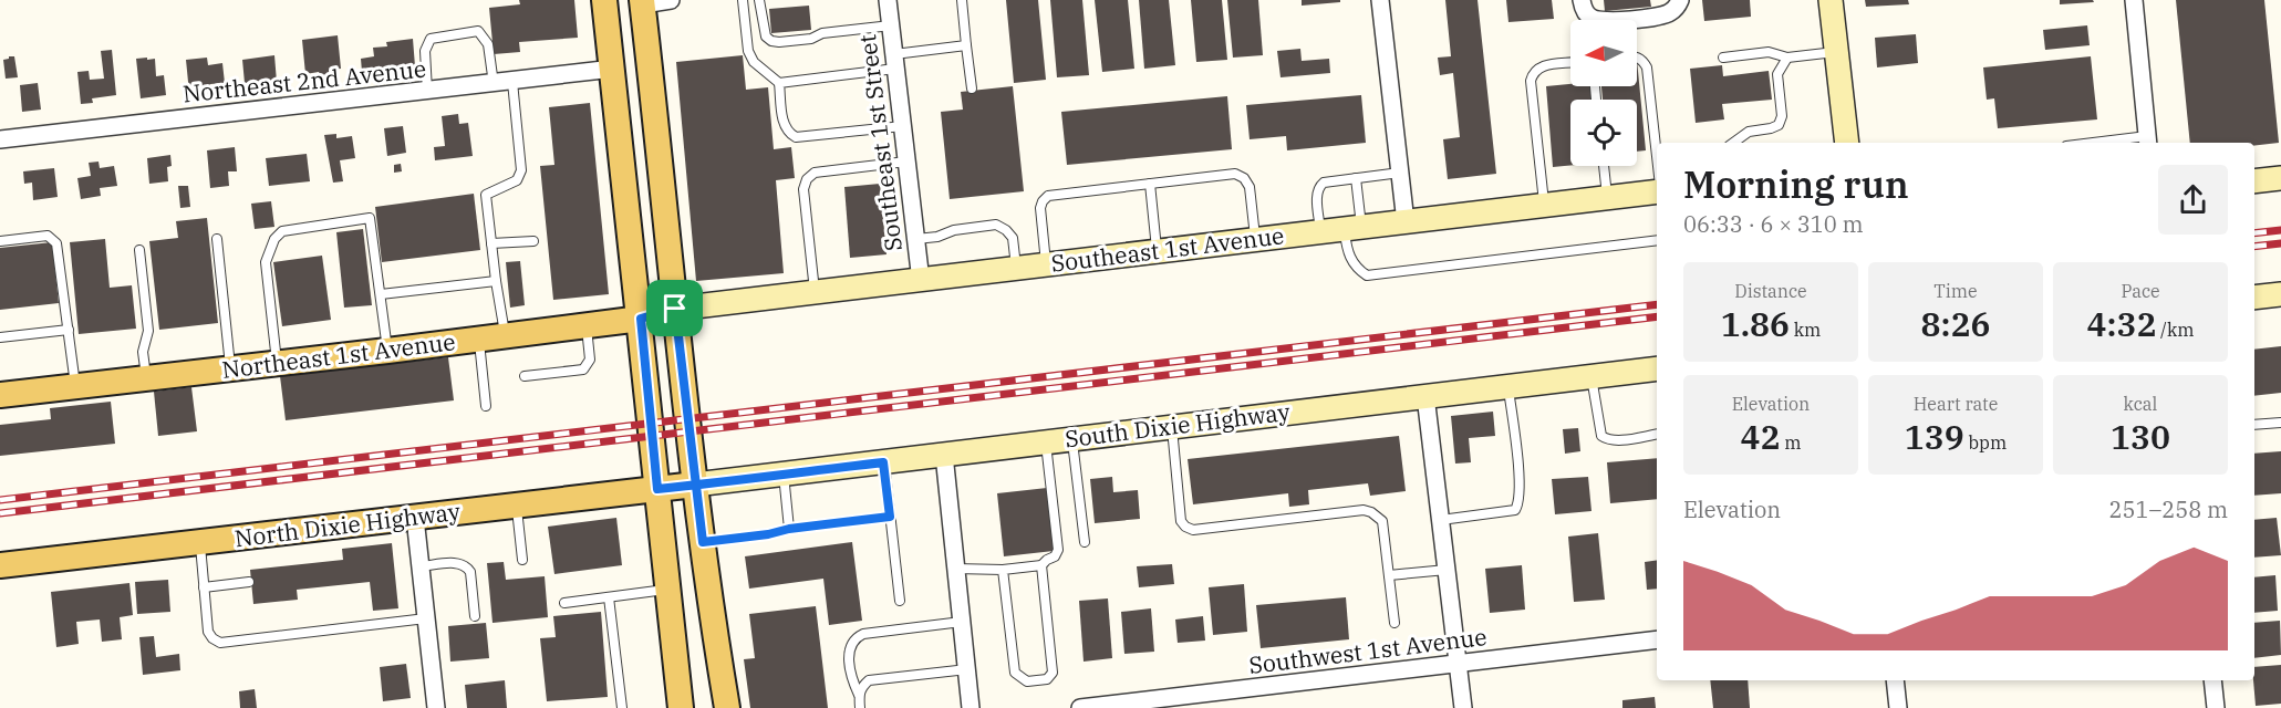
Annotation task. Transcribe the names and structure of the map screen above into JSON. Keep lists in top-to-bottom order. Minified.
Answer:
{"streets":{"main road":["Southeast 1st Avenue","Northeast 1st Avenue","South Dixie Highway","North Dixie Highway"],"street":["Northeast 2nd Avenue","Southeast 1st Street","Southwest 1st Avenue"]},"crossings":[["Southeast 1st Street","Southeast 1st Avenue"],["Southeast 1st Avenue","Northeast 1st Avenue"],["South Dixie Highway","North Dixie Highway"]],"north":"left","page":{"heading":["Morning run","06:33 · 6 × 310 m"],"stats":[["Distance","1.86 km"],["Time","8:26"],["Pace","4:32 /km"],["Elevation","42 m"],["Heart rate","139 bpm"],["kcal","130"]],"chart":["Elevation","251–258 m"]}}
